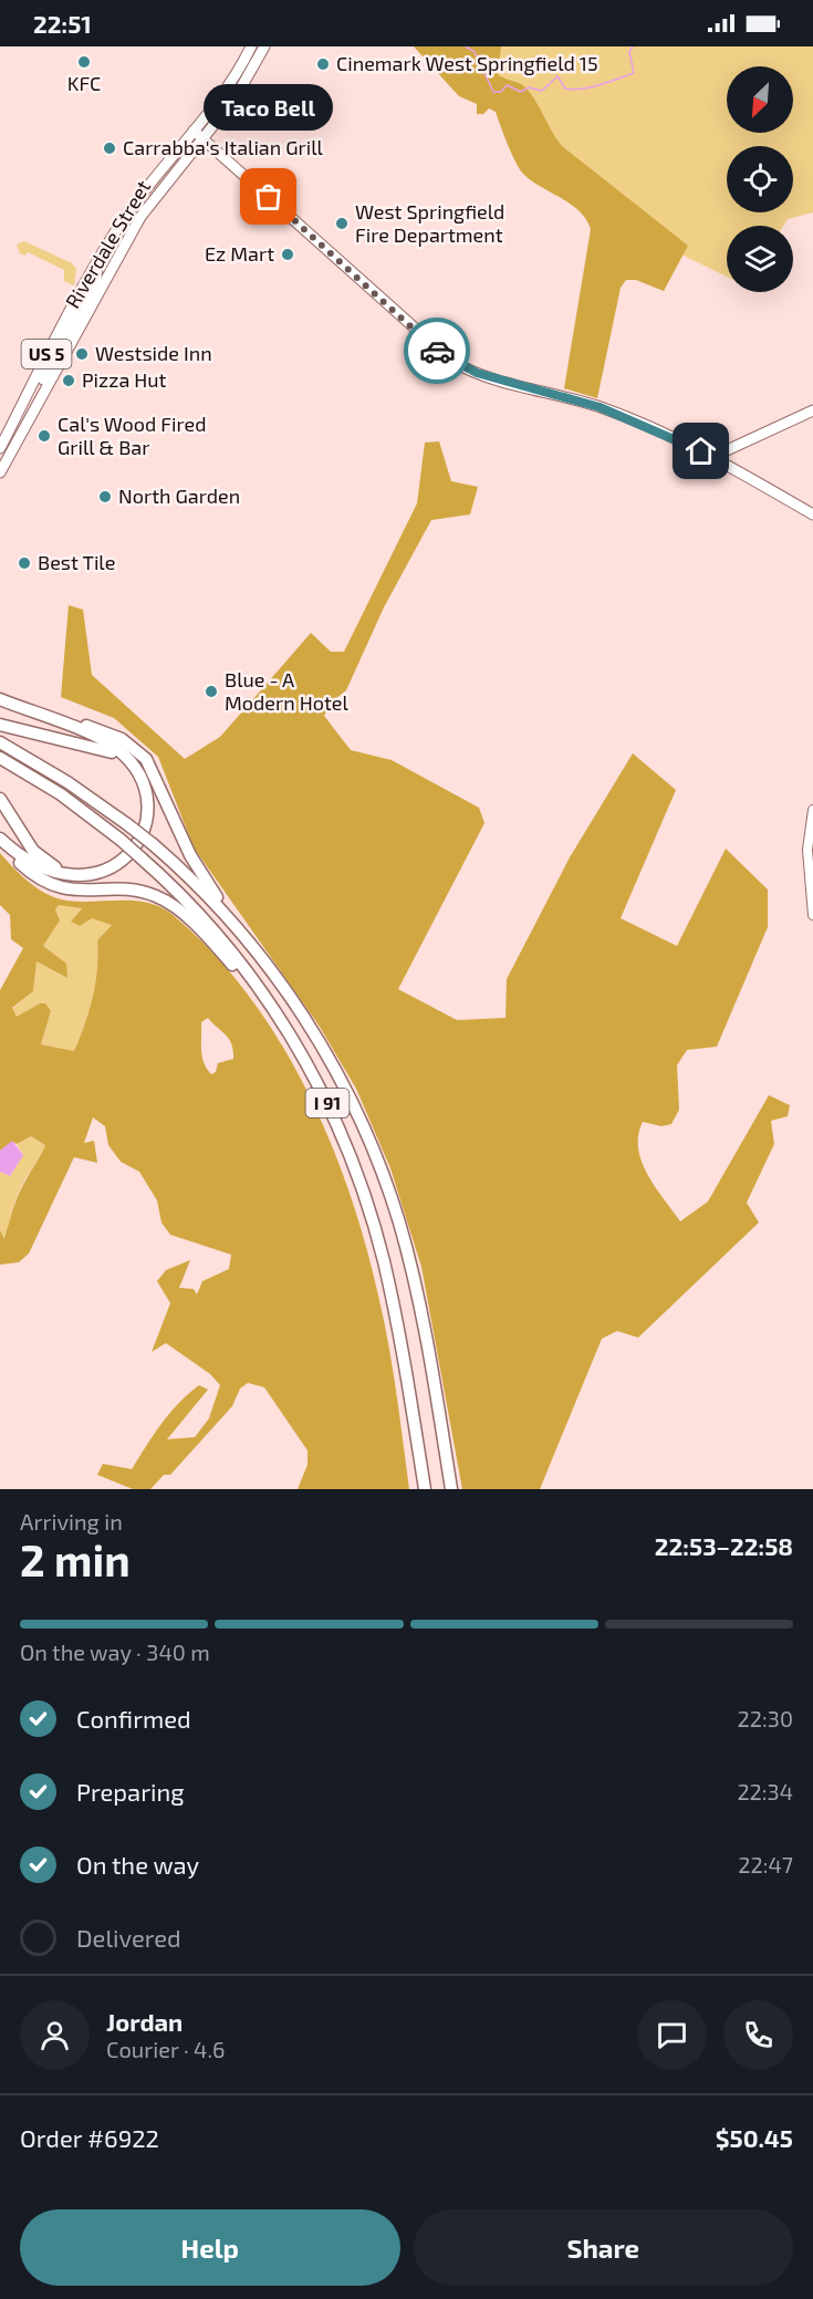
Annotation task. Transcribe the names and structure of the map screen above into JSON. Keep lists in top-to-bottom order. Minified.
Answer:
{"streets":{"highway":["I 91"],"main road":["Riverdale Street","US 5"]},"places":["KFC","Cinemark West Springfield 15","Carrabba's Italian Grill","Taco Bell","West Springfield Fire Department","Ez Mart","Westside Inn","Pizza Hut","Cal's Wood Fired Grill & Bar","North Garden","Best Tile","Blue - A Modern Hotel"],"north":"bottom left","page":{"status":"22:51","bubble":"Taco Bell","heading":["2 min","Arriving in","22:53–22:58"],"panel":["Jordan","Courier · 4.6","Order #6922","$50.45"],"bar":"On the way · 340 m","list":[["Confirmed","22:30"],["Preparing","22:34"],["On the way","22:47"],"Delivered"],"buttons":["Help","Share"]}}
